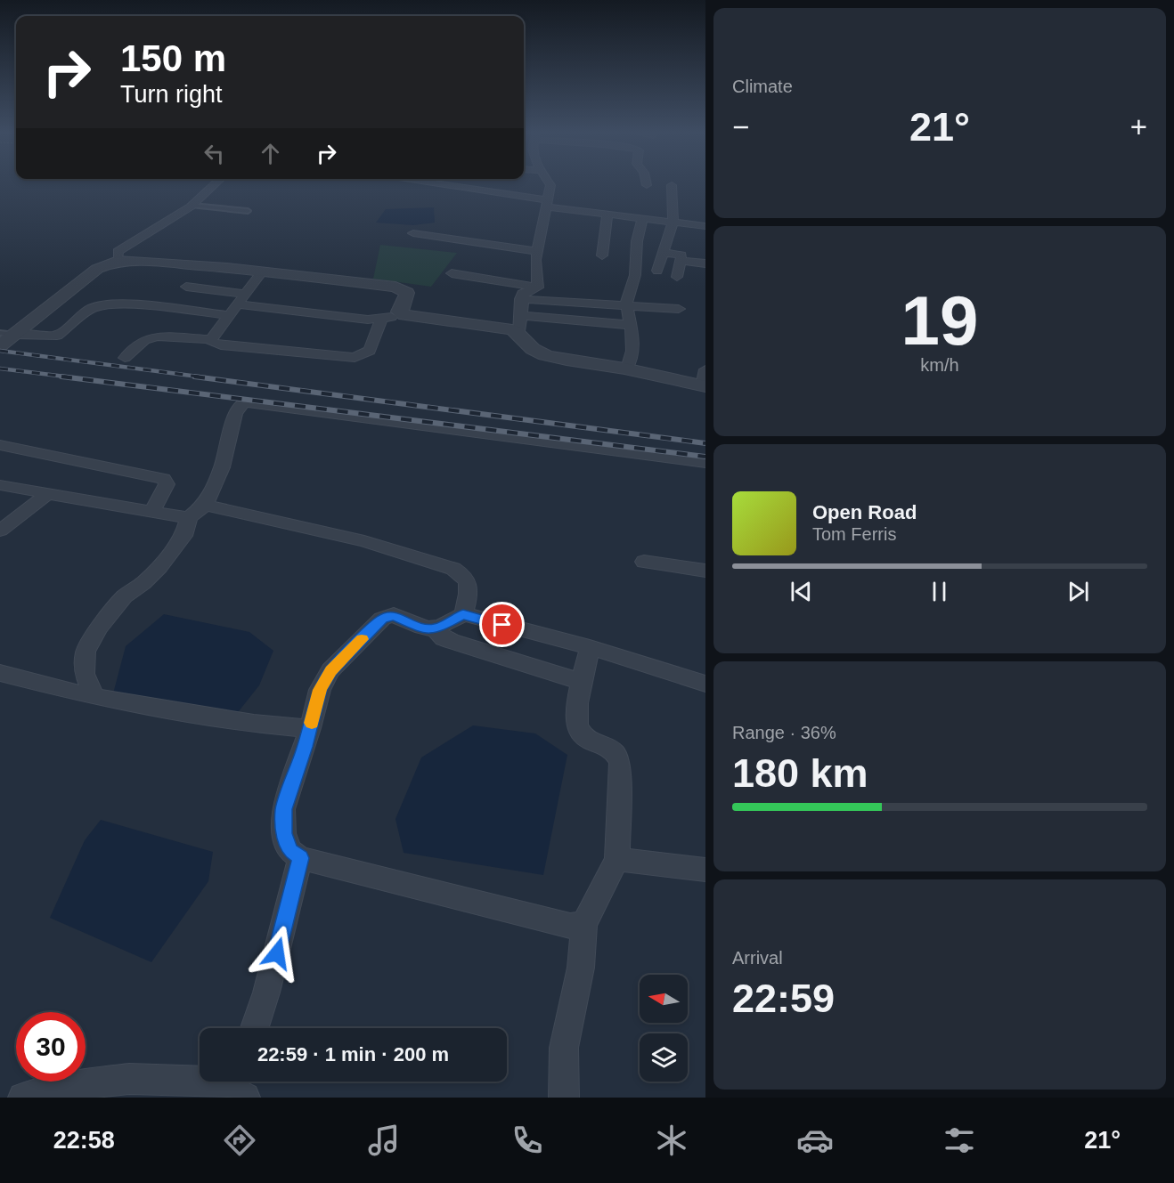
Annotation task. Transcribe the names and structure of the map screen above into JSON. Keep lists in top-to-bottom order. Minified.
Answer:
{"north":"left","page":{"tile":["Climate",["19","km/h"],["Range · 36%","180 km"],["Arrival","22:59"]],"turn":["150 m","Turn right"],"heat":["−","21°","+"],"song":["Open Road","Tom Ferris"],"limit":"30","trip":"22:59 · 1 min · 200 m","tabs":["22:58","21°"]}}
